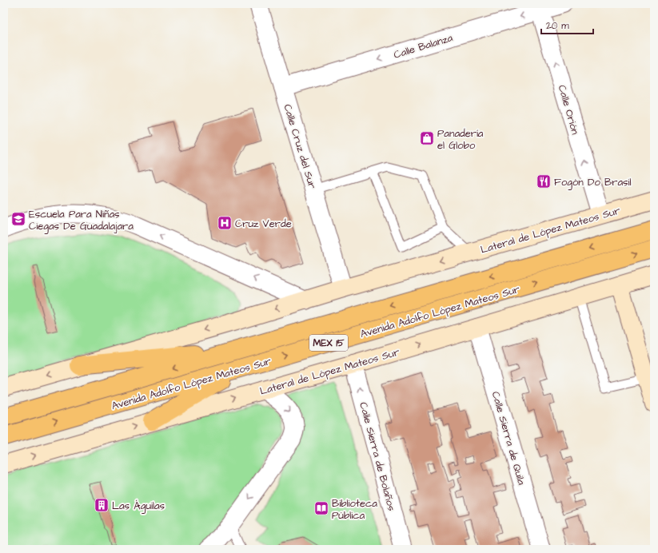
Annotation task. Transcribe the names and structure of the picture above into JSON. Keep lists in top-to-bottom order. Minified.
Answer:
{"streets":{"main road":["Lateral de López Mateos Sur","Avenida Adolfo López Mateos Sur","MEX 15"],"street":["Calle Balanza","Calle Orión","Calle Cruz del Sur","Calle Sierra de Quila","Calle Sierra de Bolaños"]},"crossings":[["Calle Balanza","Calle Orión"],["Calle Balanza","Calle Cruz del Sur"],["Calle Orión","Lateral de López Mateos Sur"],["Calle Cruz del Sur","Lateral de López Mateos Sur"],["Lateral de López Mateos Sur","Calle Sierra de Quila"],["Lateral de López Mateos Sur","Calle Sierra de Bolaños"]],"one_way":["Calle Balanza","Calle Orión","Calle Sierra de Bolaños"],"places":{"shop":["Panadería el Globo"],"restaurant":["Fogón Do Brasil"],"school or university":["Escuela Para Niñas Ciegas De Guadalajara"],"hospital":["Cruz Verde"],"building":["Las Águilas"],"library":["Biblioteca Pública"]},"scale_bar":"20 m"}
